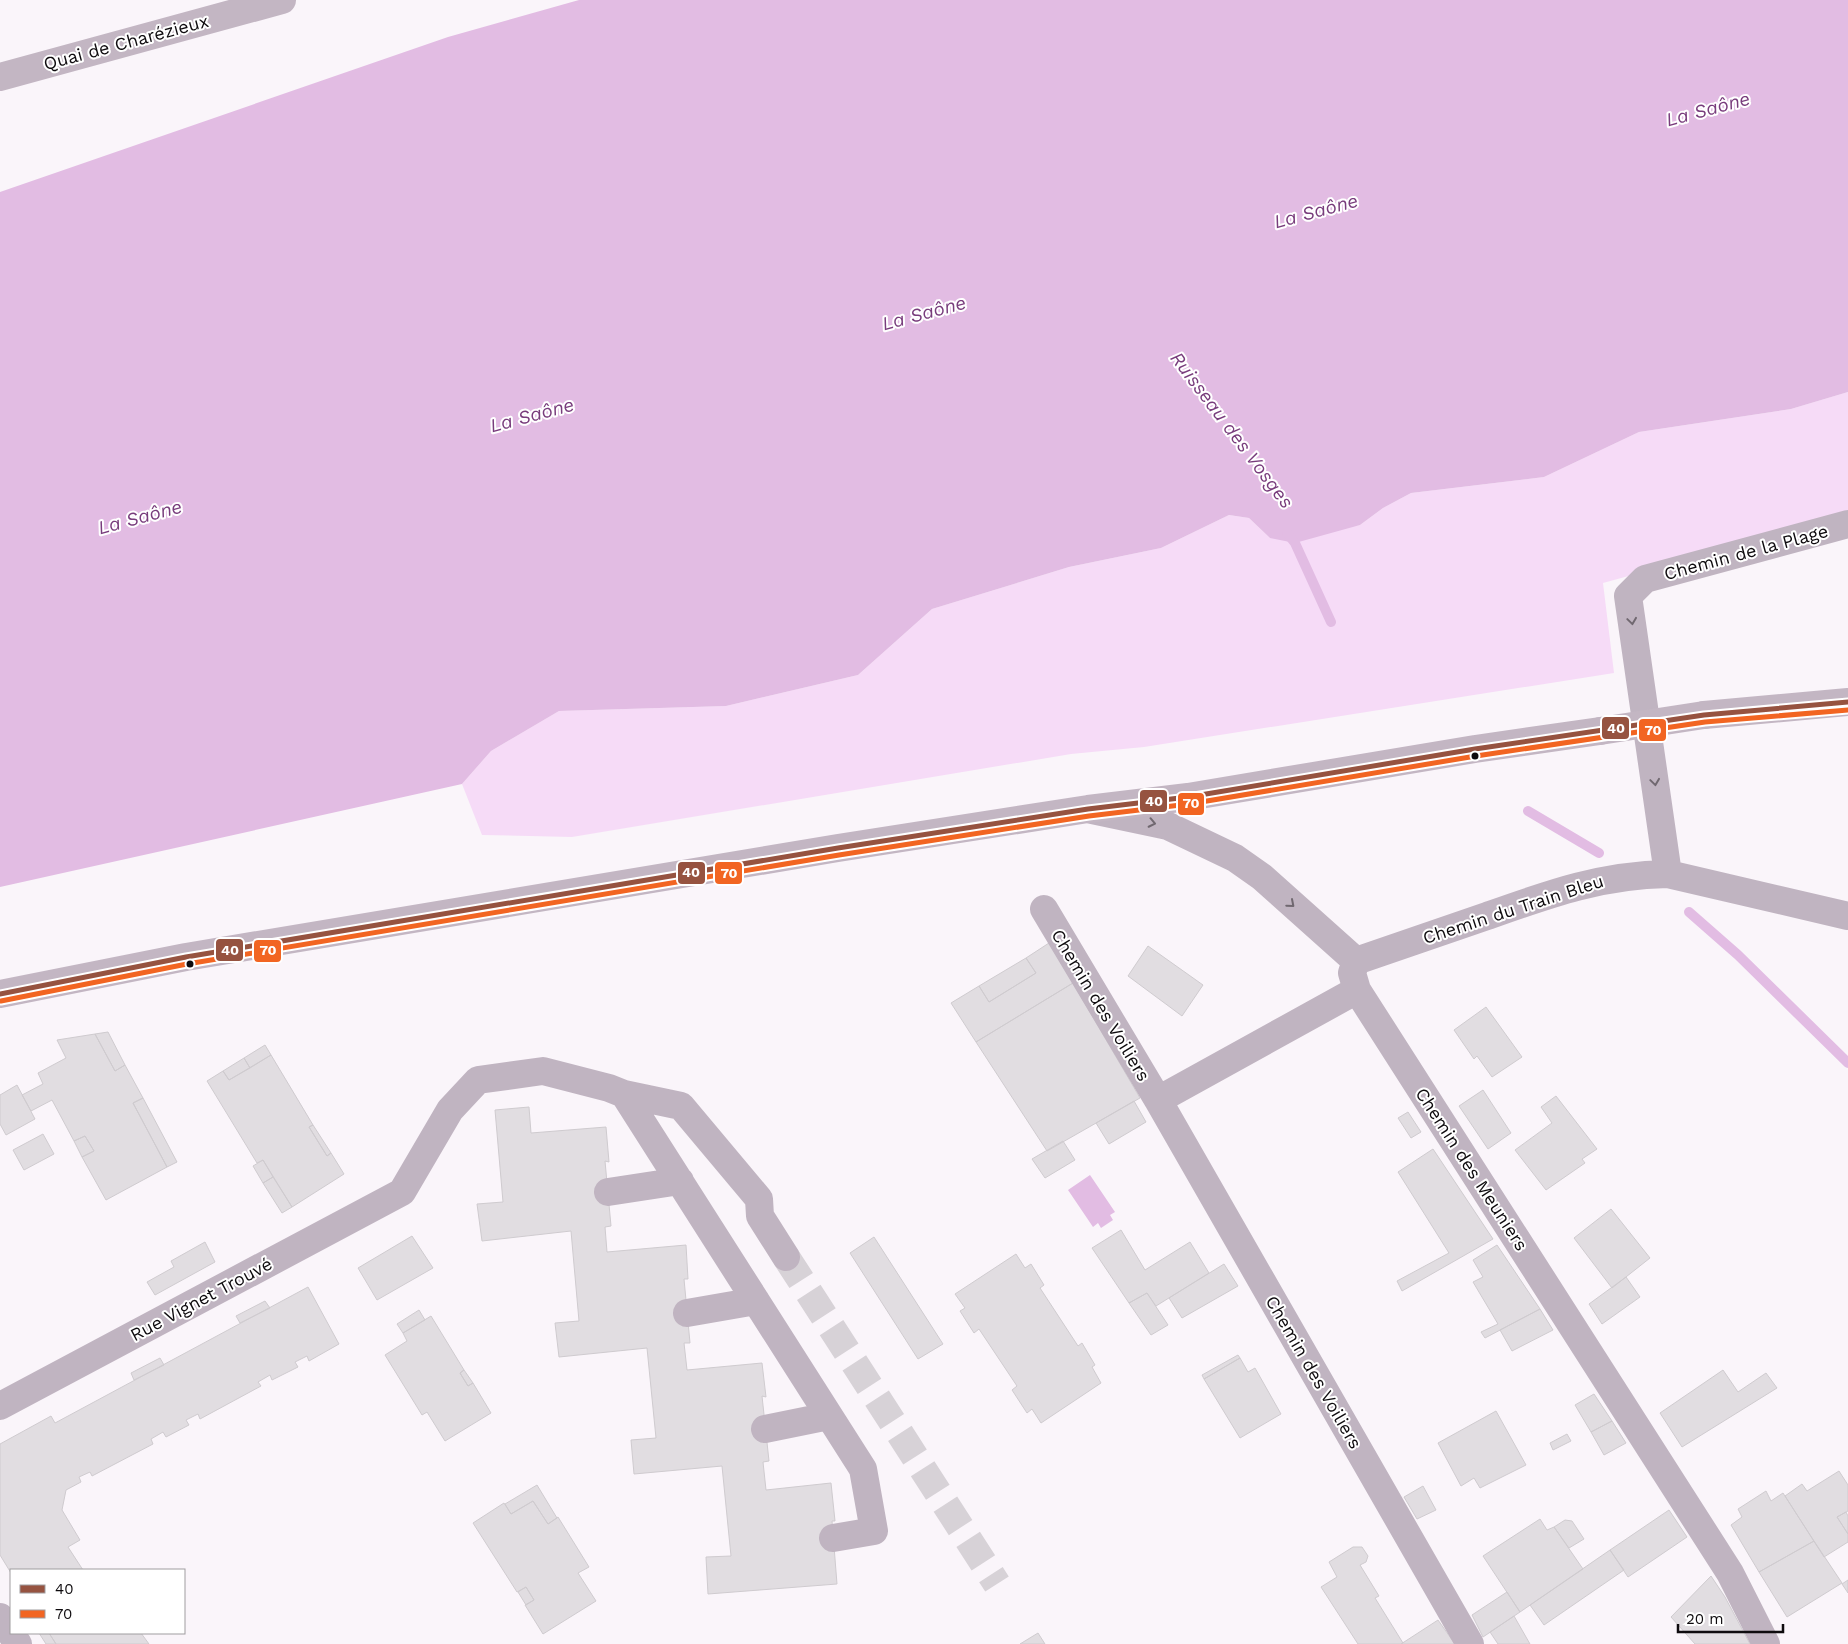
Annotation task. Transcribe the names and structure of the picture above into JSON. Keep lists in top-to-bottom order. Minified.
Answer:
{"streets":{"main road":["Quai de Charézieux"],"street":["Chemin de la Plage","Chemin du Train Bleu","Chemin des Voiliers","Chemin des Meuniers","Rue Vignet Trouvé"]},"crossings":[["Chemin de la Plage","Chemin du Train Bleu"],["Chemin du Train Bleu","Chemin des Meuniers"],["Chemin des Voiliers","Chemin des Meuniers"]],"water":["La Saône","Ruisseau des Vosges"],"lines":["transit line 40","transit line 70"],"legend":["40","70"],"scale_bar":"20 m"}
